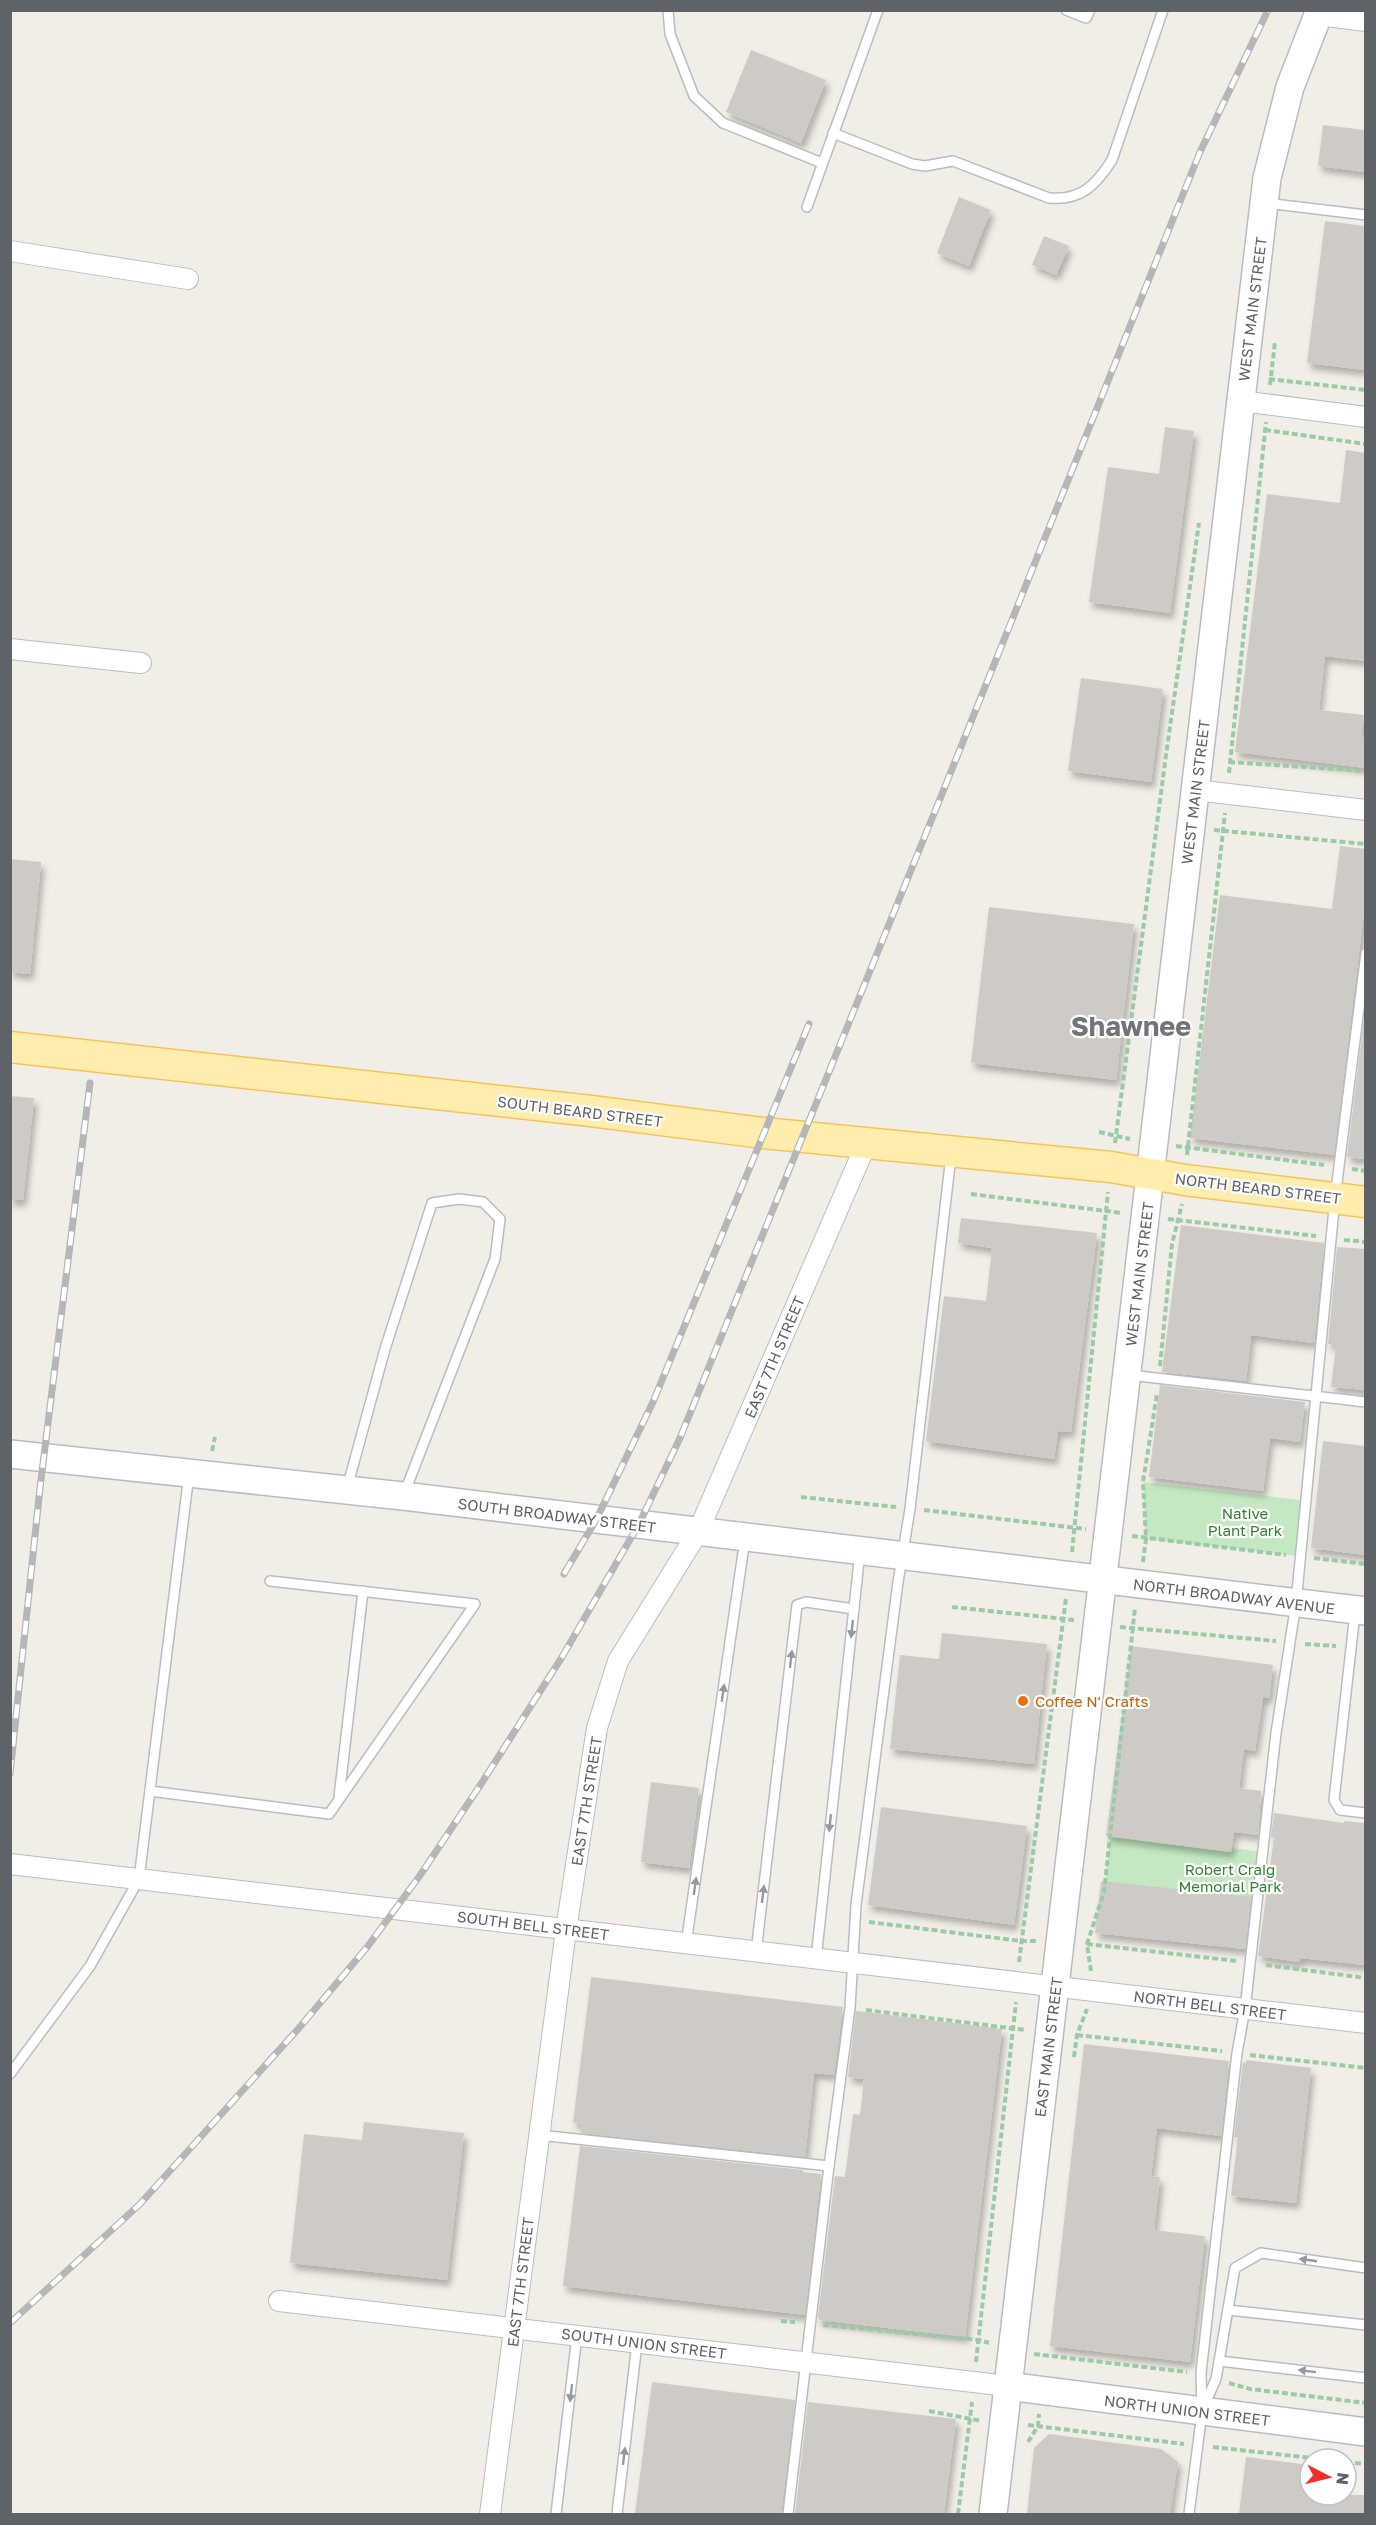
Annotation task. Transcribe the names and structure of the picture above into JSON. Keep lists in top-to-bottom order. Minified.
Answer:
{"streets":{"main road":["SOUTH BEARD STREET","NORTH BEARD STREET"],"street":["WEST MAIN STREET","EAST 7TH STREET","SOUTH BROADWAY STREET","NORTH BROADWAY AVENUE","SOUTH BELL STREET","NORTH BELL STREET","EAST MAIN STREET","SOUTH UNION STREET","NORTH UNION STREET"]},"crossings":[["WEST MAIN STREET","SOUTH BEARD STREET"],["WEST MAIN STREET","NORTH BEARD STREET"],["WEST MAIN STREET","SOUTH BROADWAY STREET"],["WEST MAIN STREET","NORTH BROADWAY AVENUE"],["WEST MAIN STREET","EAST MAIN STREET"],["SOUTH BEARD STREET","NORTH BEARD STREET"],["SOUTH BEARD STREET","EAST 7TH STREET"],["EAST 7TH STREET","SOUTH BROADWAY STREET"],["EAST 7TH STREET","SOUTH BELL STREET"],["EAST 7TH STREET","SOUTH UNION STREET"],["SOUTH BROADWAY STREET","NORTH BROADWAY AVENUE"],["SOUTH BROADWAY STREET","EAST MAIN STREET"],["NORTH BROADWAY AVENUE","EAST MAIN STREET"],["SOUTH BELL STREET","NORTH BELL STREET"],["SOUTH BELL STREET","EAST MAIN STREET"],["NORTH BELL STREET","EAST MAIN STREET"],["EAST MAIN STREET","SOUTH UNION STREET"],["EAST MAIN STREET","NORTH UNION STREET"],["SOUTH UNION STREET","NORTH UNION STREET"]],"districts":["Shawnee"],"parks":["Native Plant Park","Robert Craig Memorial Park"],"places":["Coffee N' Crafts"],"north":"right"}
